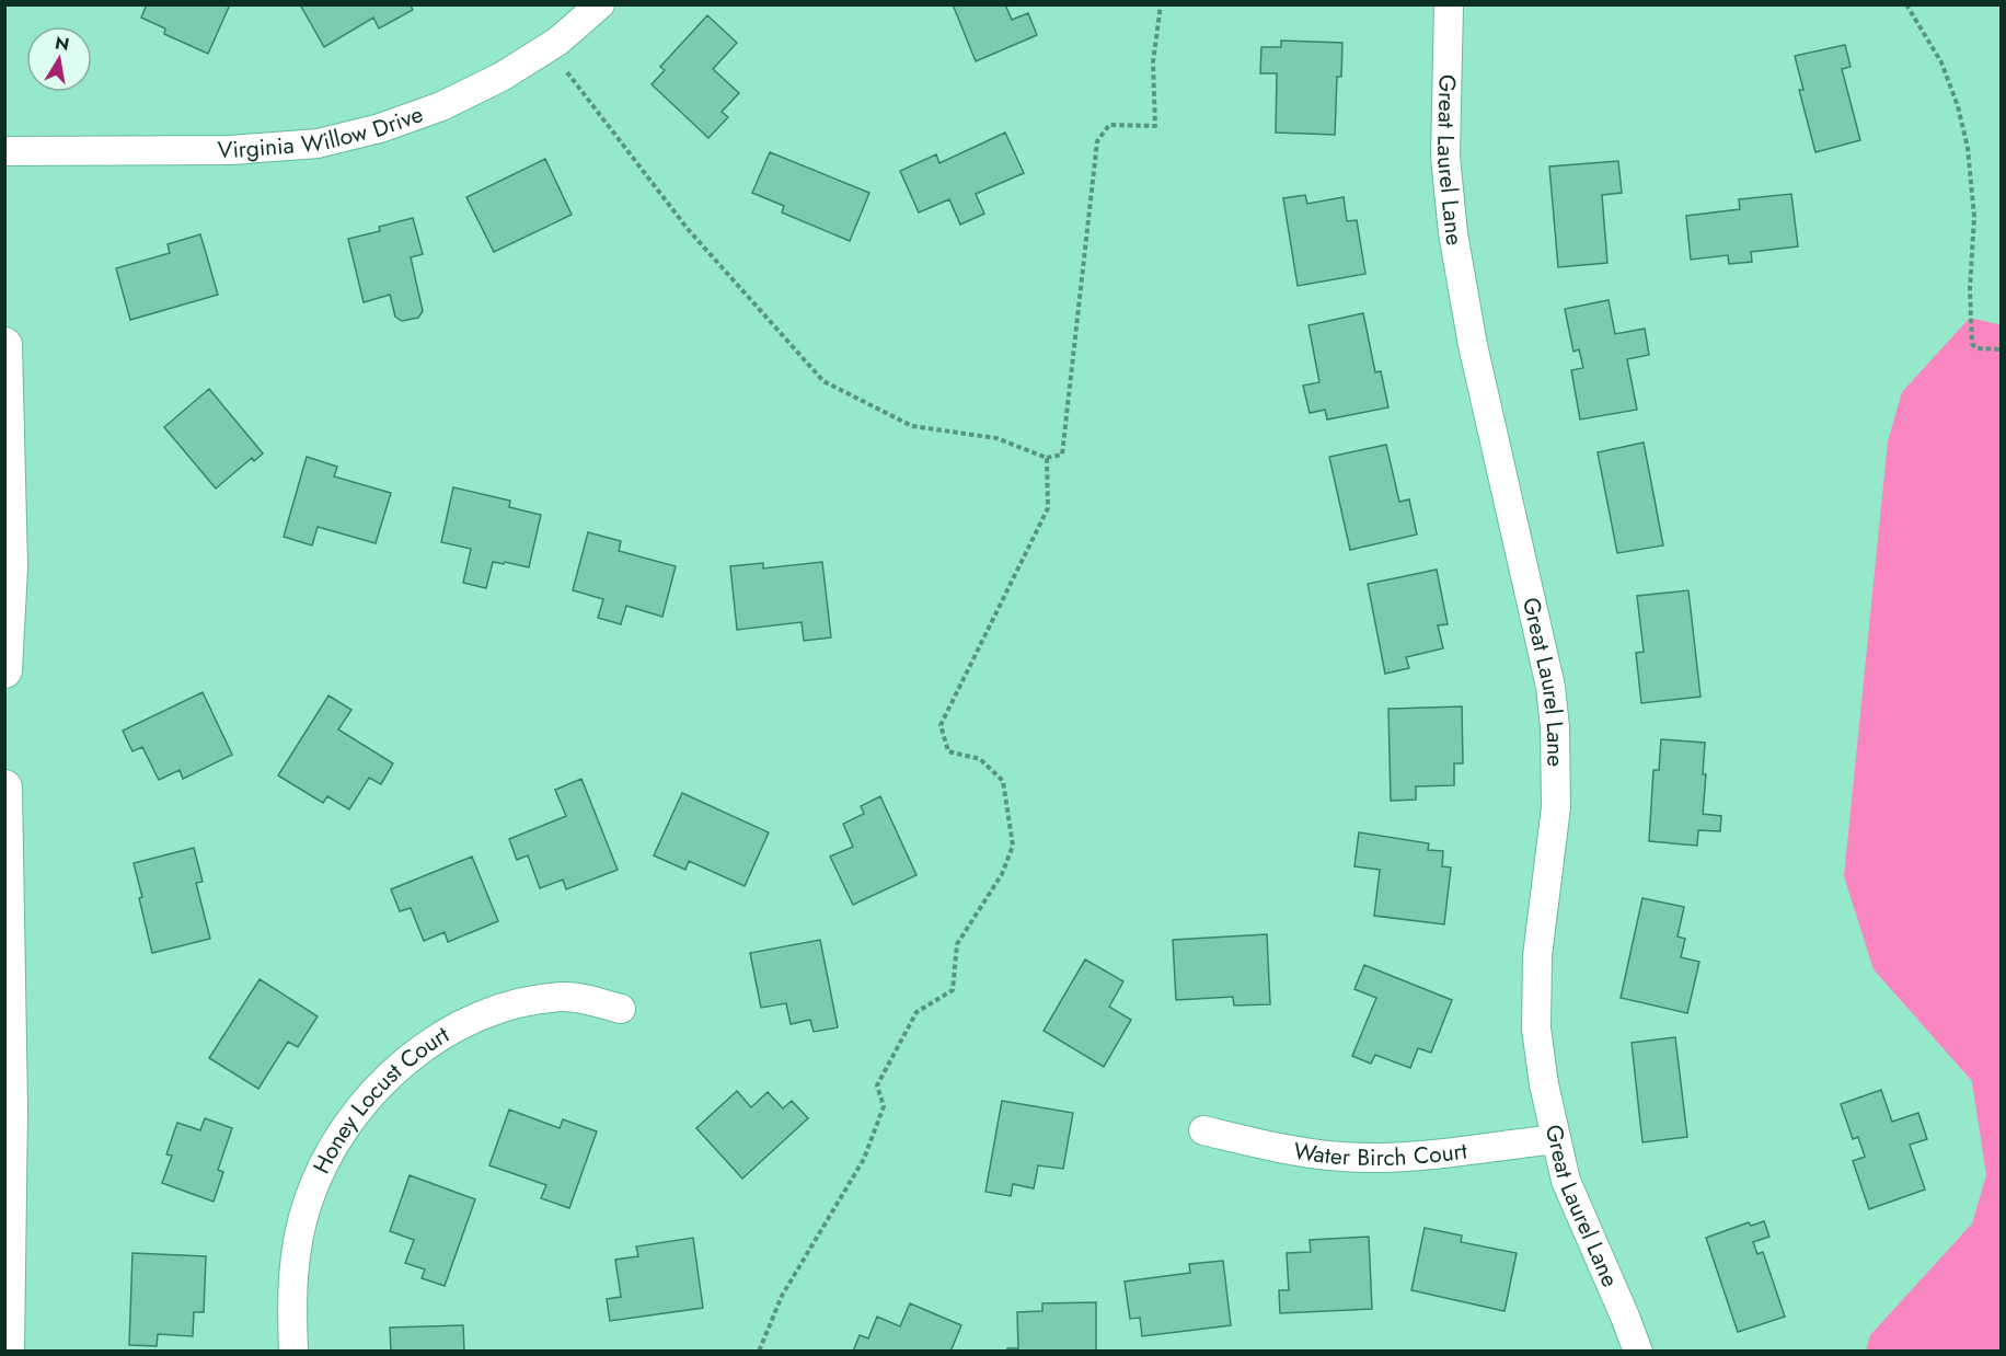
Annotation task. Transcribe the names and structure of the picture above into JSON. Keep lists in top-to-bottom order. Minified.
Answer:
{"streets":{"street":["Virginia Willow Drive","Great Laurel Lane","Honey Locust Court","Water Birch Court"]},"crossings":[["Great Laurel Lane","Water Birch Court"]],"north":"top"}
